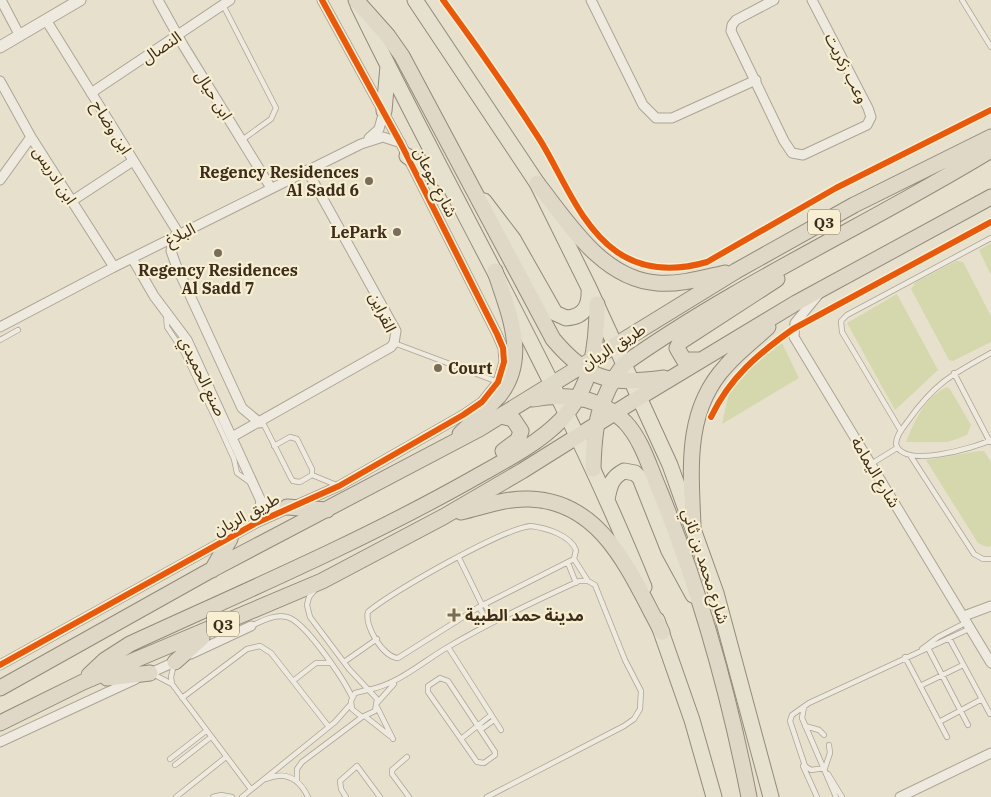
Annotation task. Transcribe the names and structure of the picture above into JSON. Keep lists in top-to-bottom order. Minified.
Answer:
{"streets":{"highway":["Q3","طريق الريان"],"main road":["شارع جوعان","شارع محمد بن ثاني"],"street":["النصال","وعب زكريت","ابن حيال","ابن وضاح","ابن ادريس","البلاغ","القراين","صنع الحميدي","شارع اليمامة"]},"crossings":[["النصال","ابن حيال"],["النصال","ابن وضاح"],["ابن حيال","البلاغ"],["ابن وضاح","البلاغ"],["ابن ادريس","البلاغ"],["شارع جوعان","البلاغ"],["شارع جوعان","طريق الريان"],["Q3","شارع اليمامة"],["Q3","شارع محمد بن ثاني"],["البلاغ","القراين"],["البلاغ","صنع الحميدي"],["القراين","صنع الحميدي"],["طريق الريان","شارع محمد بن ثاني"]],"places":{"other":["Regency Residences Al Sadd 6","LePark","Regency Residences Al Sadd 7","Court"],"health":["مدينة حمد الطبية"]}}
